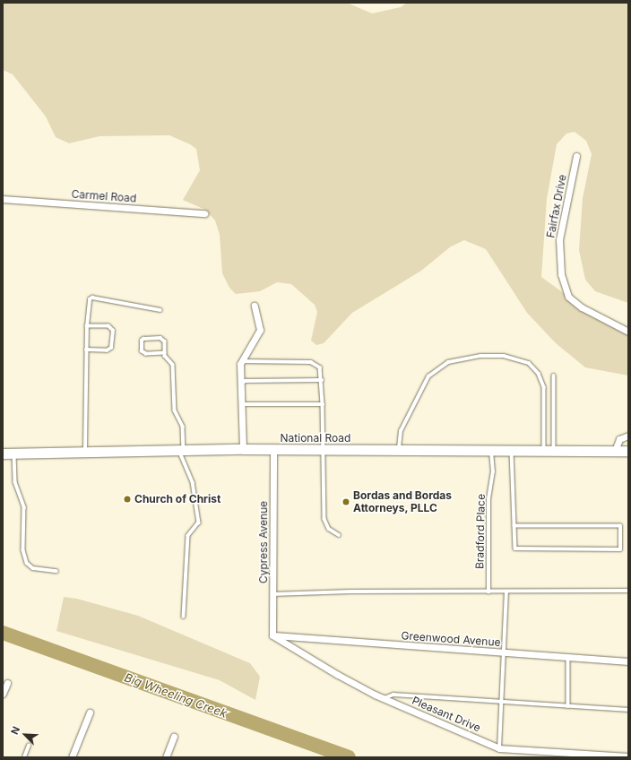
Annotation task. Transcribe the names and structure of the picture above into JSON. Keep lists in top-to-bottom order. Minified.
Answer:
{"streets":{"main road":["National Road"],"street":["Carmel Road","Fairfax Drive","Cypress Avenue","Greenwood Avenue","Pleasant Drive"],"lane":["Bradford Place"]},"crossings":[["National Road","Bradford Place"],["National Road","Cypress Avenue"],["Cypress Avenue","Greenwood Avenue"],["Cypress Avenue","Pleasant Drive"],["Greenwood Avenue","Pleasant Drive"]],"water":["Big Wheeling Creek"],"places":["Church of Christ","Bordas and Bordas Attorneys, PLLC"],"north":"top left"}
